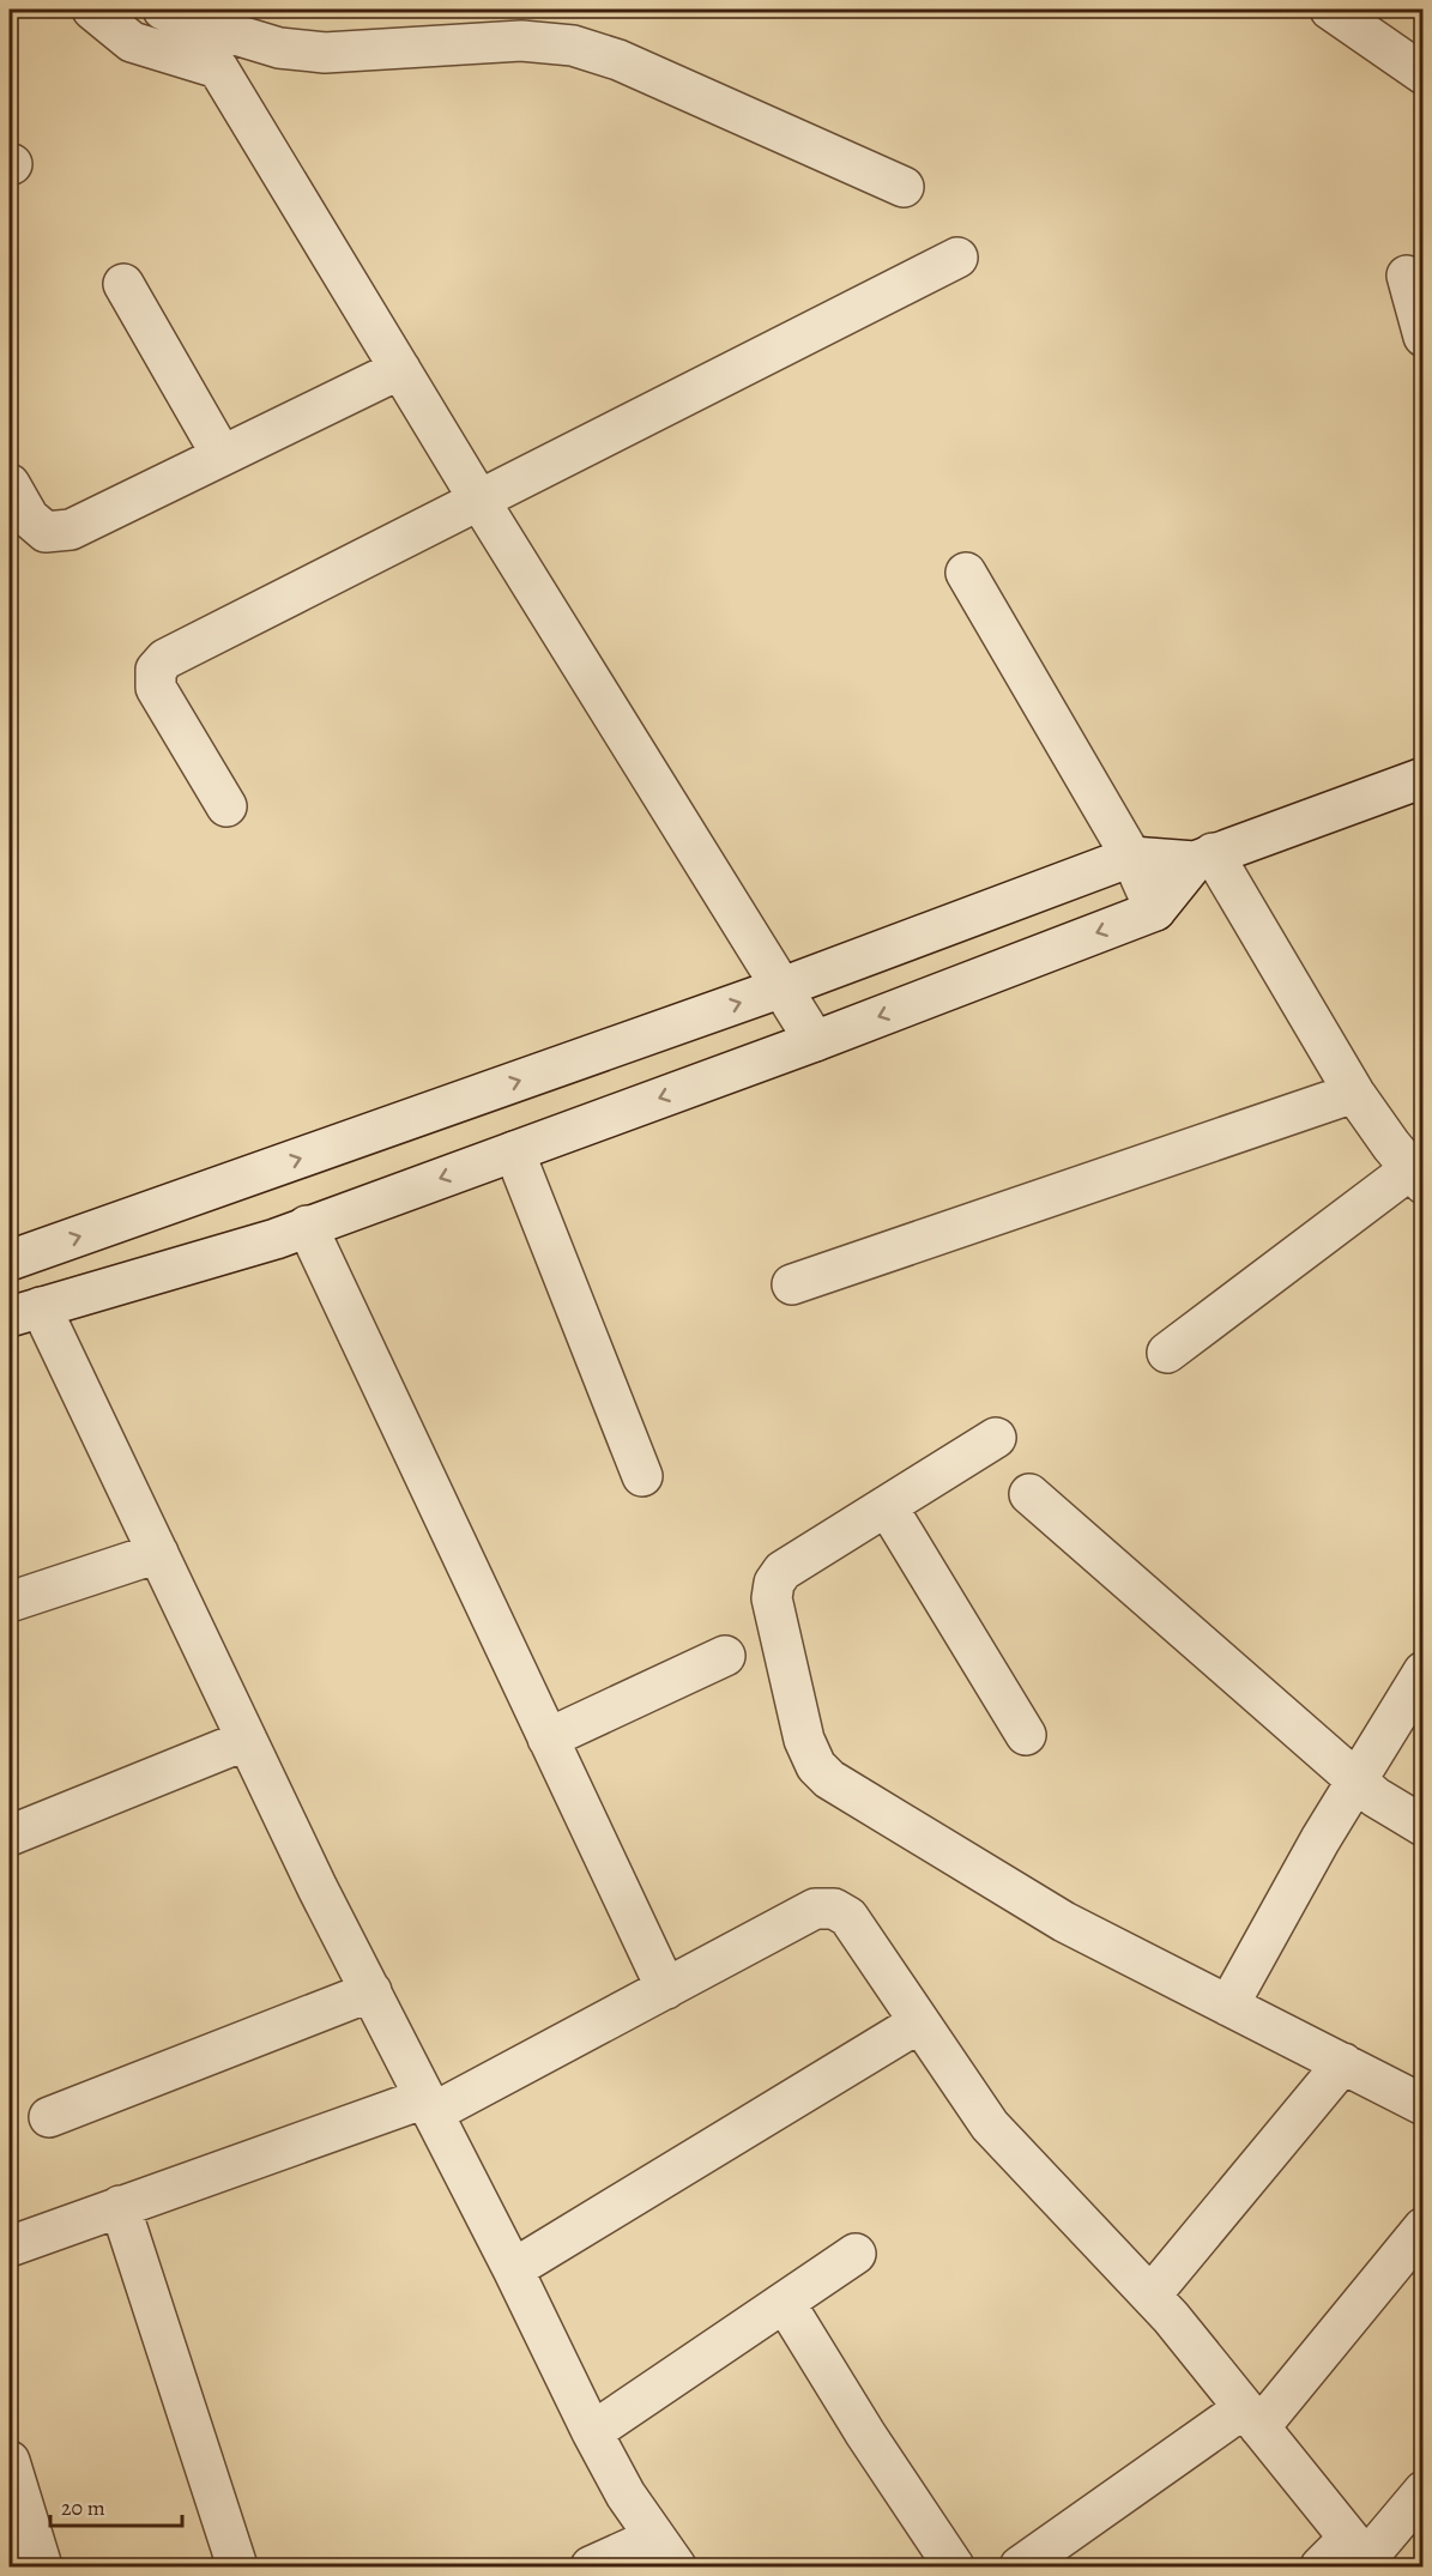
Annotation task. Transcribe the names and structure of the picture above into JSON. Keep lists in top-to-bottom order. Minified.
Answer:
{"scale_bar":"20 m"}
